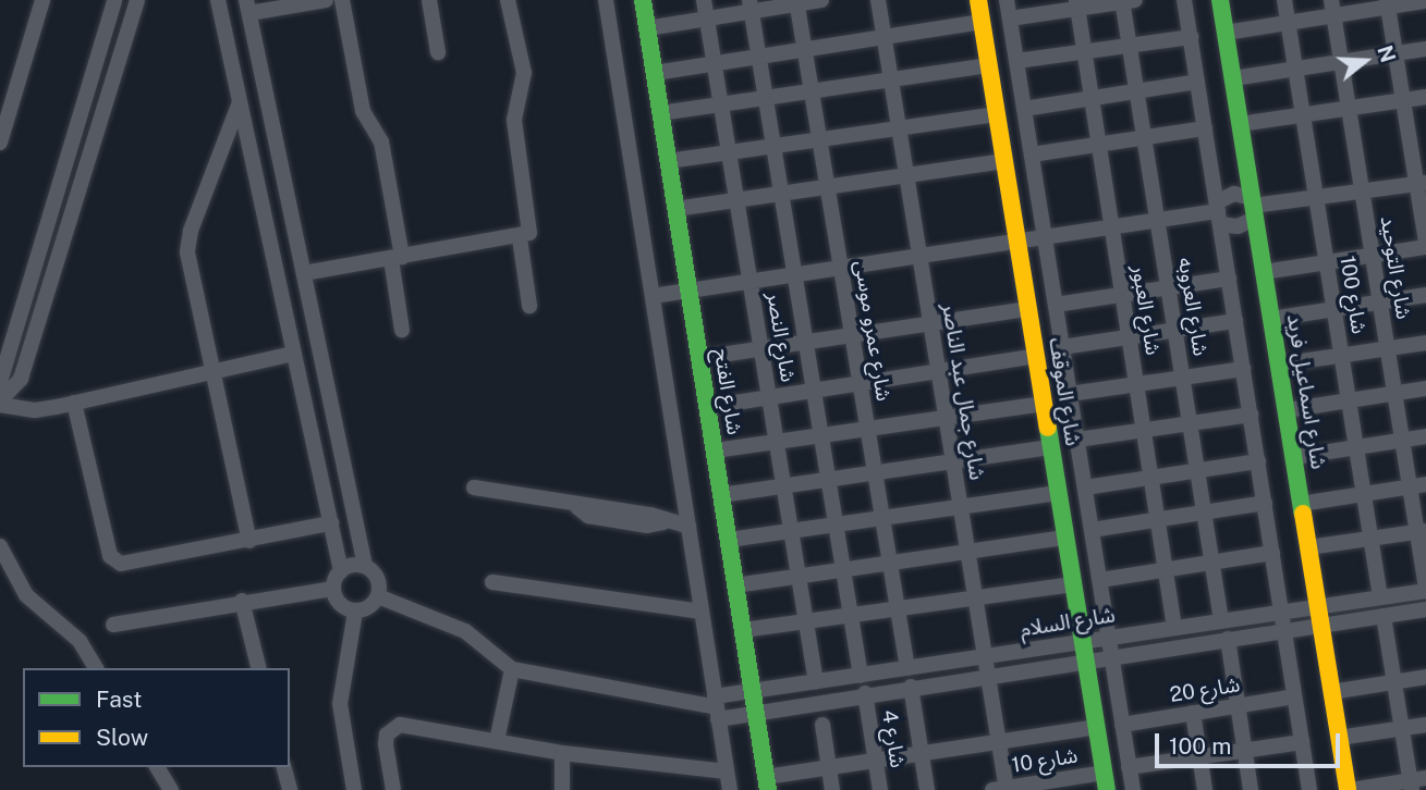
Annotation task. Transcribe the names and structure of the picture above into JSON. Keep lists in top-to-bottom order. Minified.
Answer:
{"streets":{"street":["شارع التوحيد","شارع 100","شارع العروبه","شارع العبور","شارع عمرو موسى","شارع النصر","شارع الفتح","شارع جمال عبد الناصر","شارع الموقف","شارع اسماعيل فريد","شارع السلام","شارع 20","شارع 4","شارع 10"]},"crossings":[["شارع التوحيد","شارع السلام"],["شارع 100","شارع السلام"],["شارع العروبه","شارع السلام"],["شارع العبور","شارع السلام"],["شارع عمرو موسى","شارع السلام"],["شارع النصر","شارع السلام"],["شارع الفتح","شارع السلام"],["شارع جمال عبد الناصر","شارع السلام"],["شارع جمال عبد الناصر","شارع 10"],["شارع الموقف","شارع السلام"],["شارع الموقف","شارع 20"],["شارع الموقف","شارع 10"],["شارع اسماعيل فريد","شارع السلام"],["شارع السلام","شارع 4"]],"legend":["Fast","Slow"],"scale_bar":"100 m","north":"right"}
